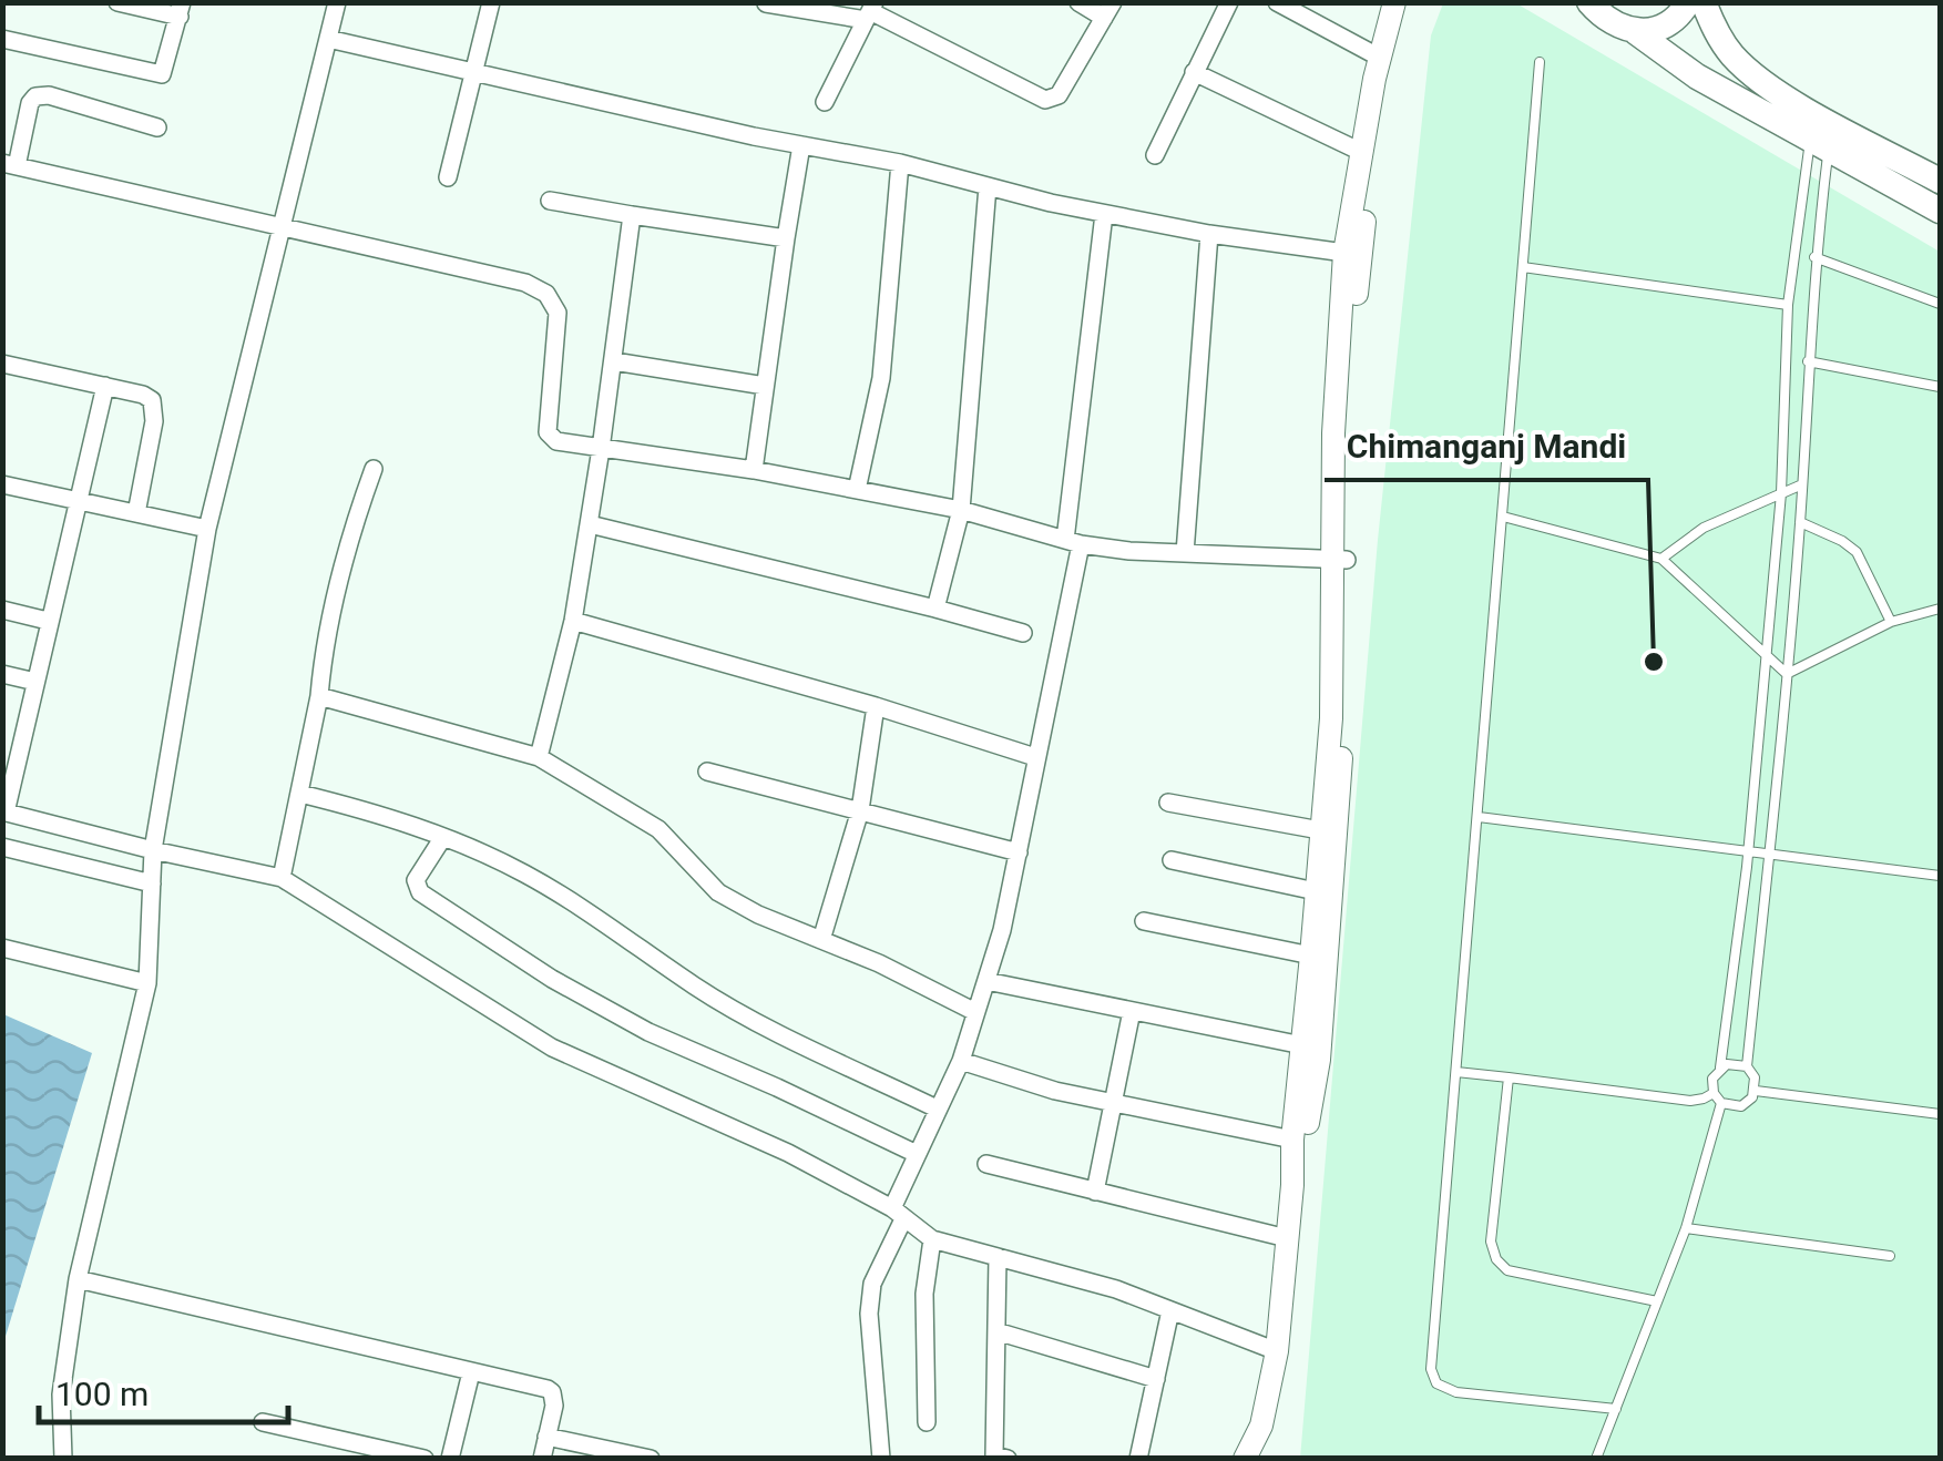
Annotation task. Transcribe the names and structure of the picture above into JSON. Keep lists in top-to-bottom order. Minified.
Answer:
{"places":["Chimanganj Mandi"],"scale_bar":"100 m"}
